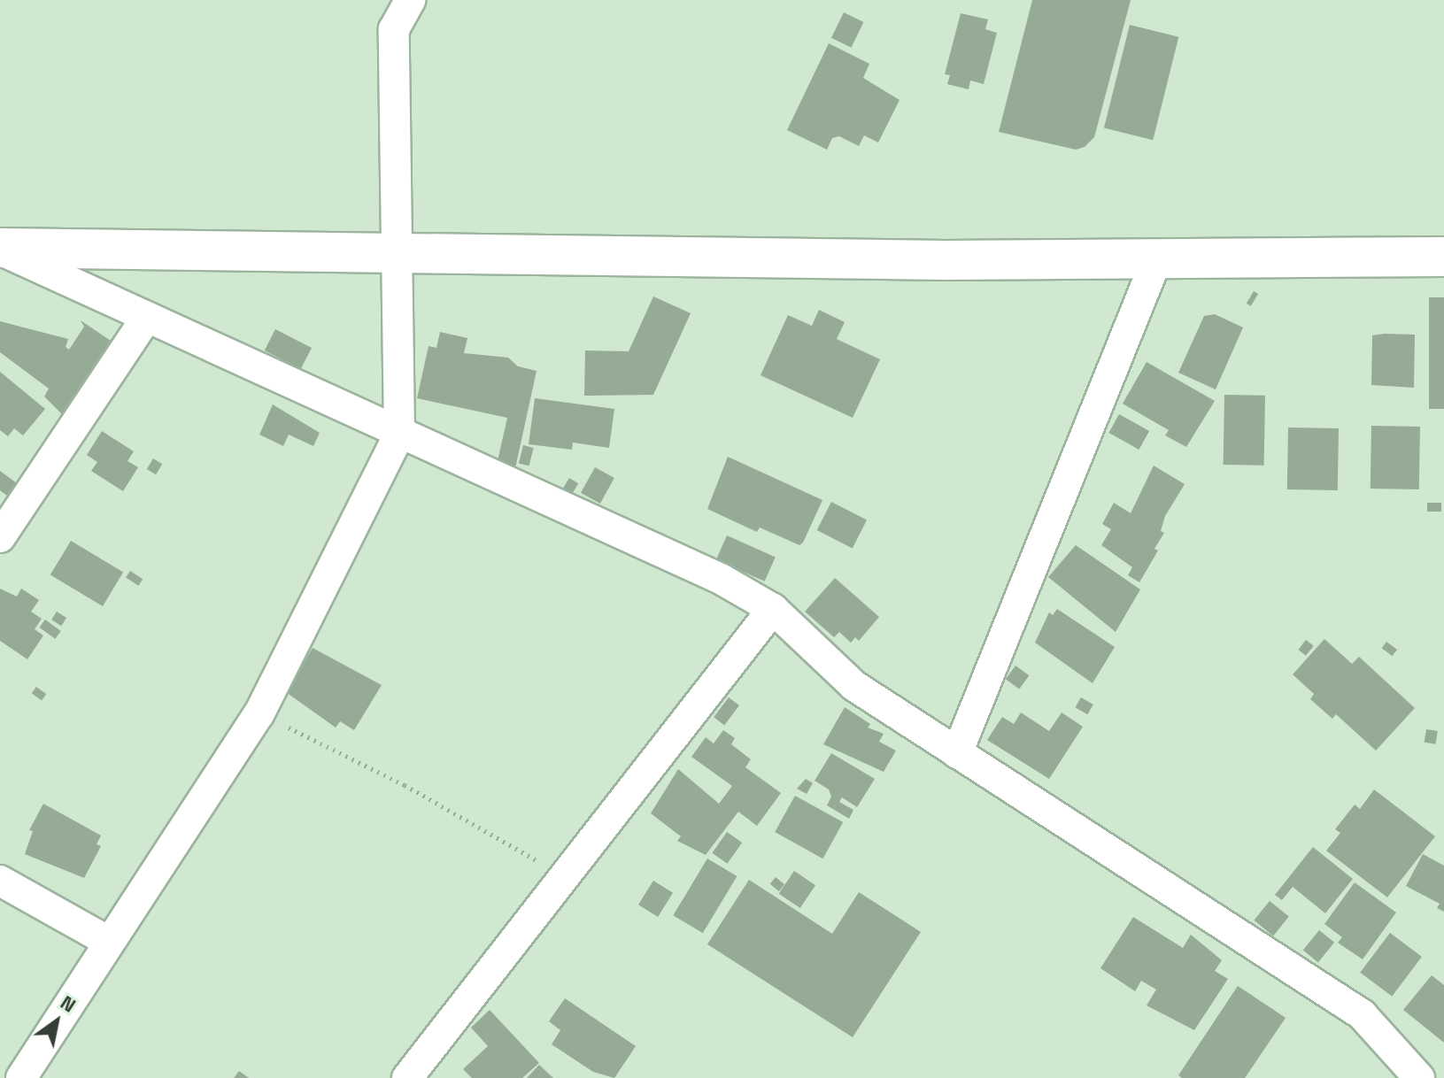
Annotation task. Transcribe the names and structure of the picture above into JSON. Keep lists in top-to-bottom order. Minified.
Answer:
{"north":"top right"}
